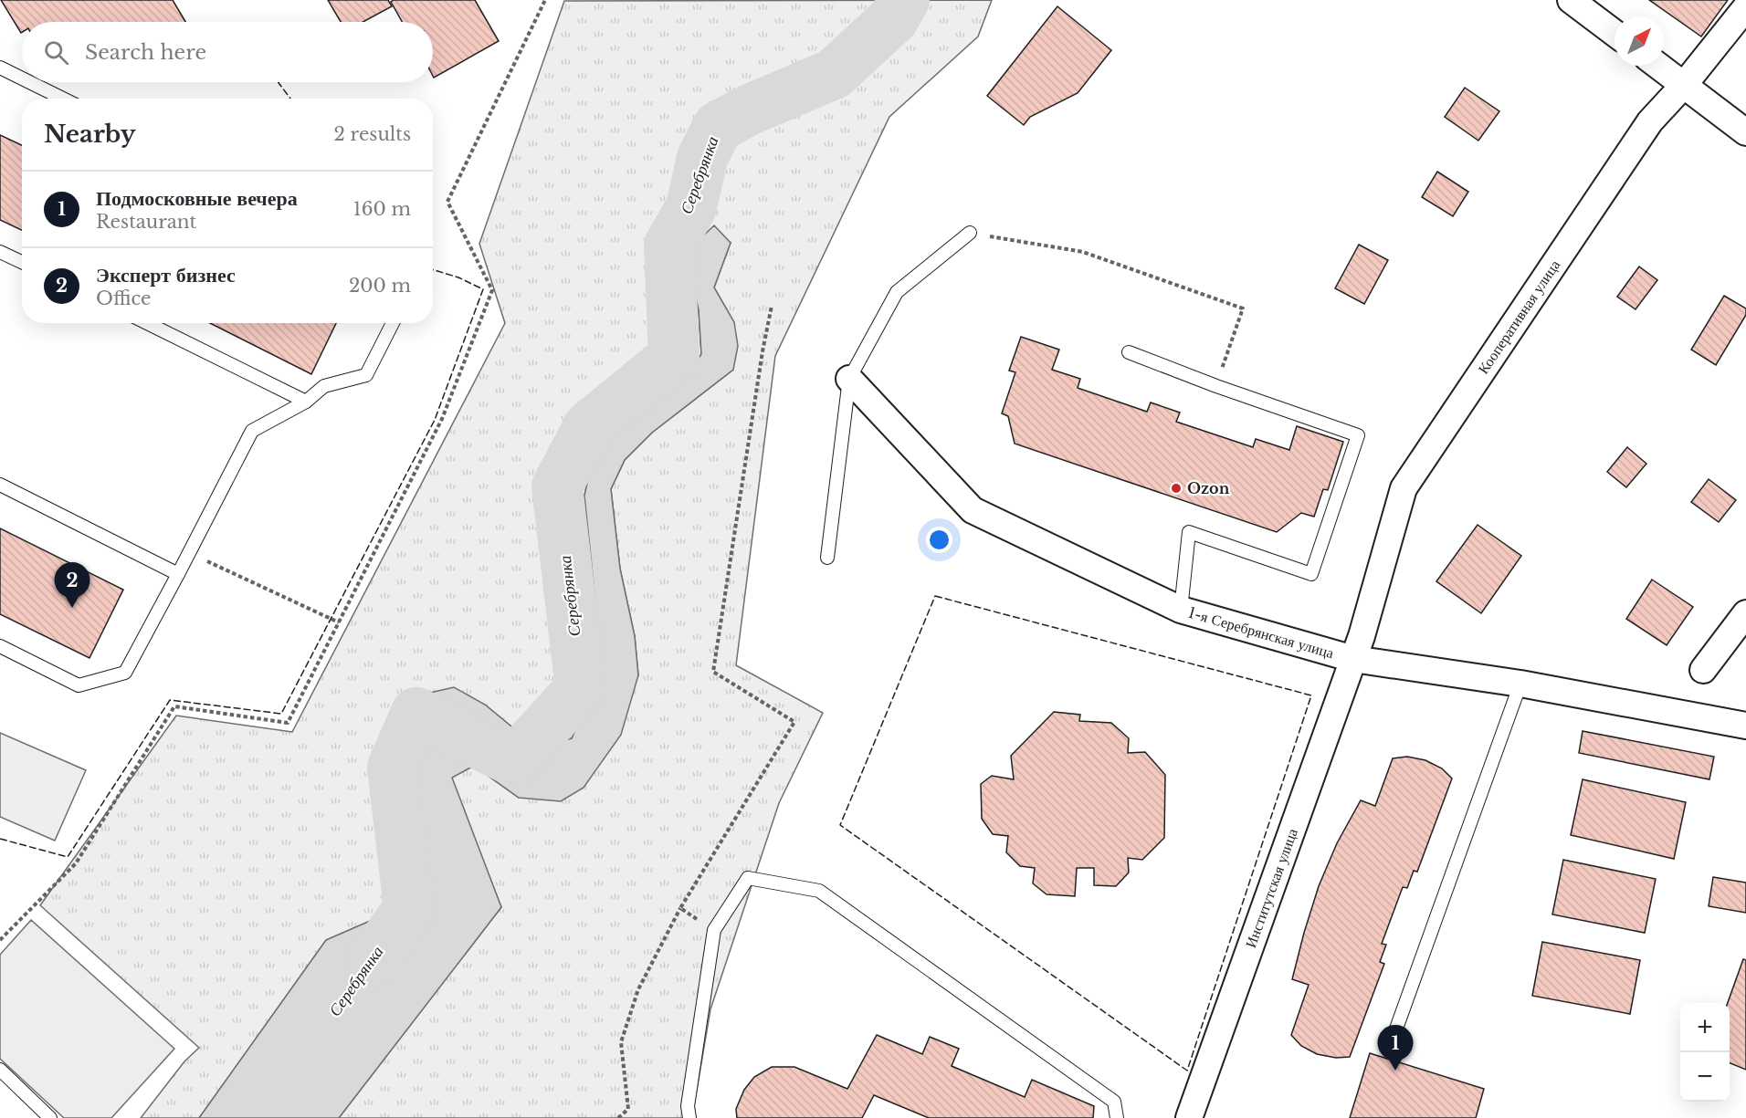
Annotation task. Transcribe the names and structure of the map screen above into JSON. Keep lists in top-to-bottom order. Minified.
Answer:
{"streets":{"street":["Кооперативная улица","1-я Серебрянская улица","Институтская улица"]},"crossings":[["Кооперативная улица","1-я Серебрянская улица"],["Кооперативная улица","Институтская улица"],["1-я Серебрянская улица","Институтская улица"]],"water":["Серебрянка"],"places":["Ozon"],"north":"top right","page":{"search":"Search here","heading":["Nearby","2 results"],"list":[{"mark":"1","name":"Подмосковные вечера","note":"Restaurant","value":"160 m"},{"mark":"2","name":"Эксперт бизнес","note":"Office","value":"200 m"}],"pins":["2","1"],"map_buttons":["+","−"]}}
